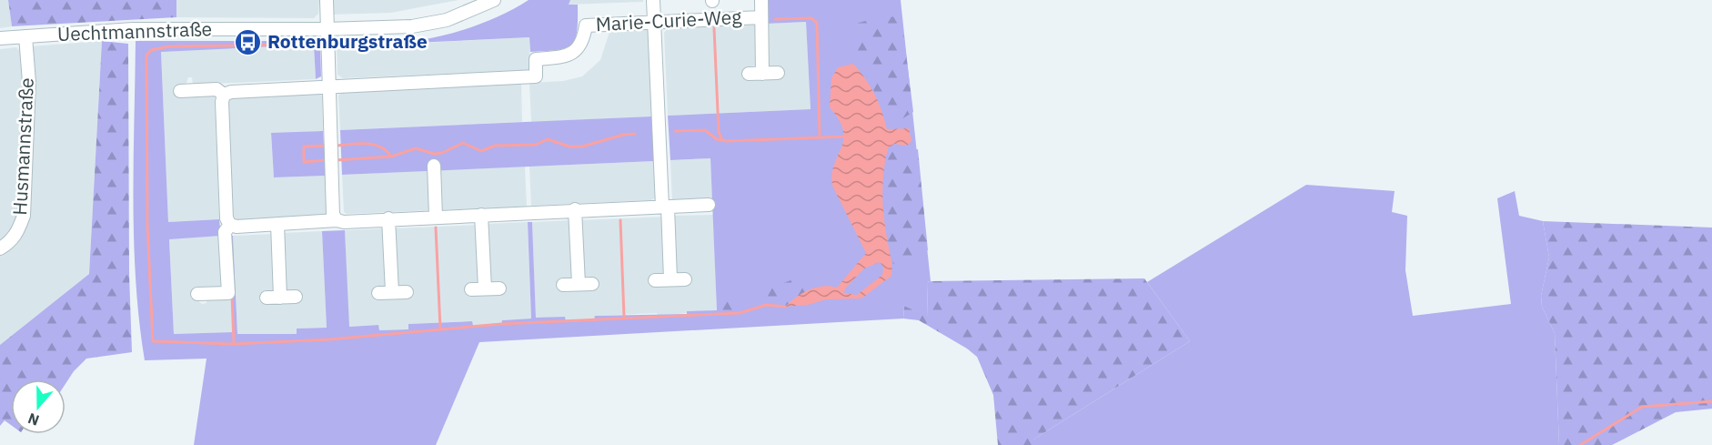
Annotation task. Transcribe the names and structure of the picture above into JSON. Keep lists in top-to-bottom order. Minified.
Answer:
{"streets":{"street":["Marie-Curie-Weg","Uechtmannstraße","Husmannstraße"]},"crossings":[["Uechtmannstraße","Husmannstraße"]],"places":{"bus stop":["Rottenburgstraße"]},"north":"bottom"}
